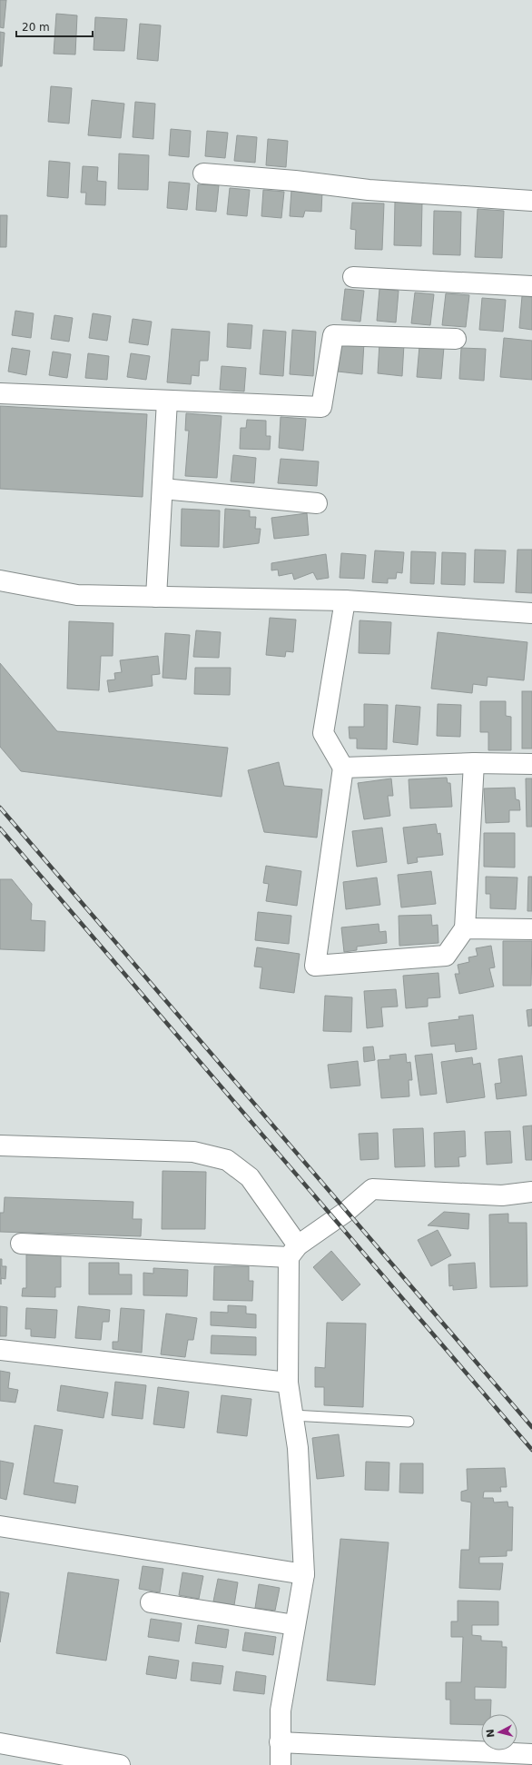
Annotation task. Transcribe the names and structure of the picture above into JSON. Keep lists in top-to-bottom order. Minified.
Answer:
{"scale_bar":"20 m","north":"left"}
